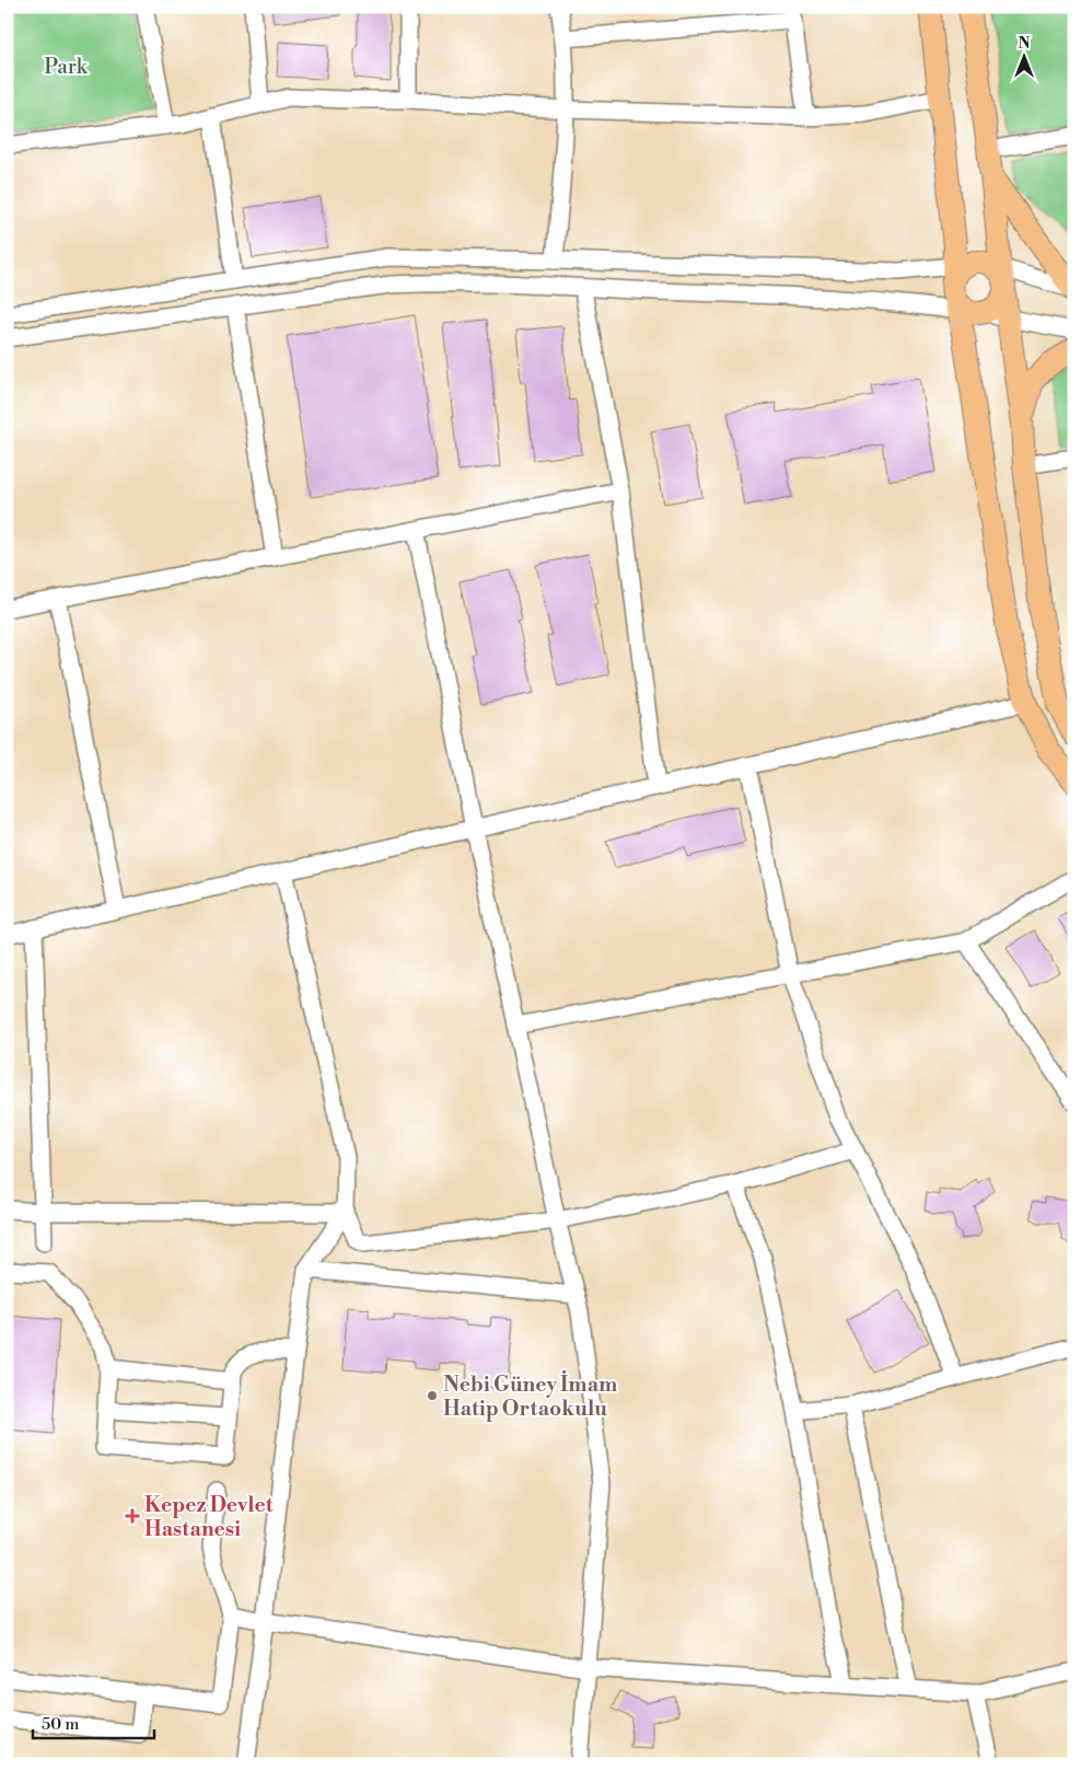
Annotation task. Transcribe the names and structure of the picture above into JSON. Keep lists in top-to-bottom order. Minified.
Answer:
{"parks":["Park"],"places":{"other":["Nebi Güney İmam Hatip Ortaokulu"],"health":["Kepez Devlet Hastanesi"]},"scale_bar":"50 m","north":"top"}
